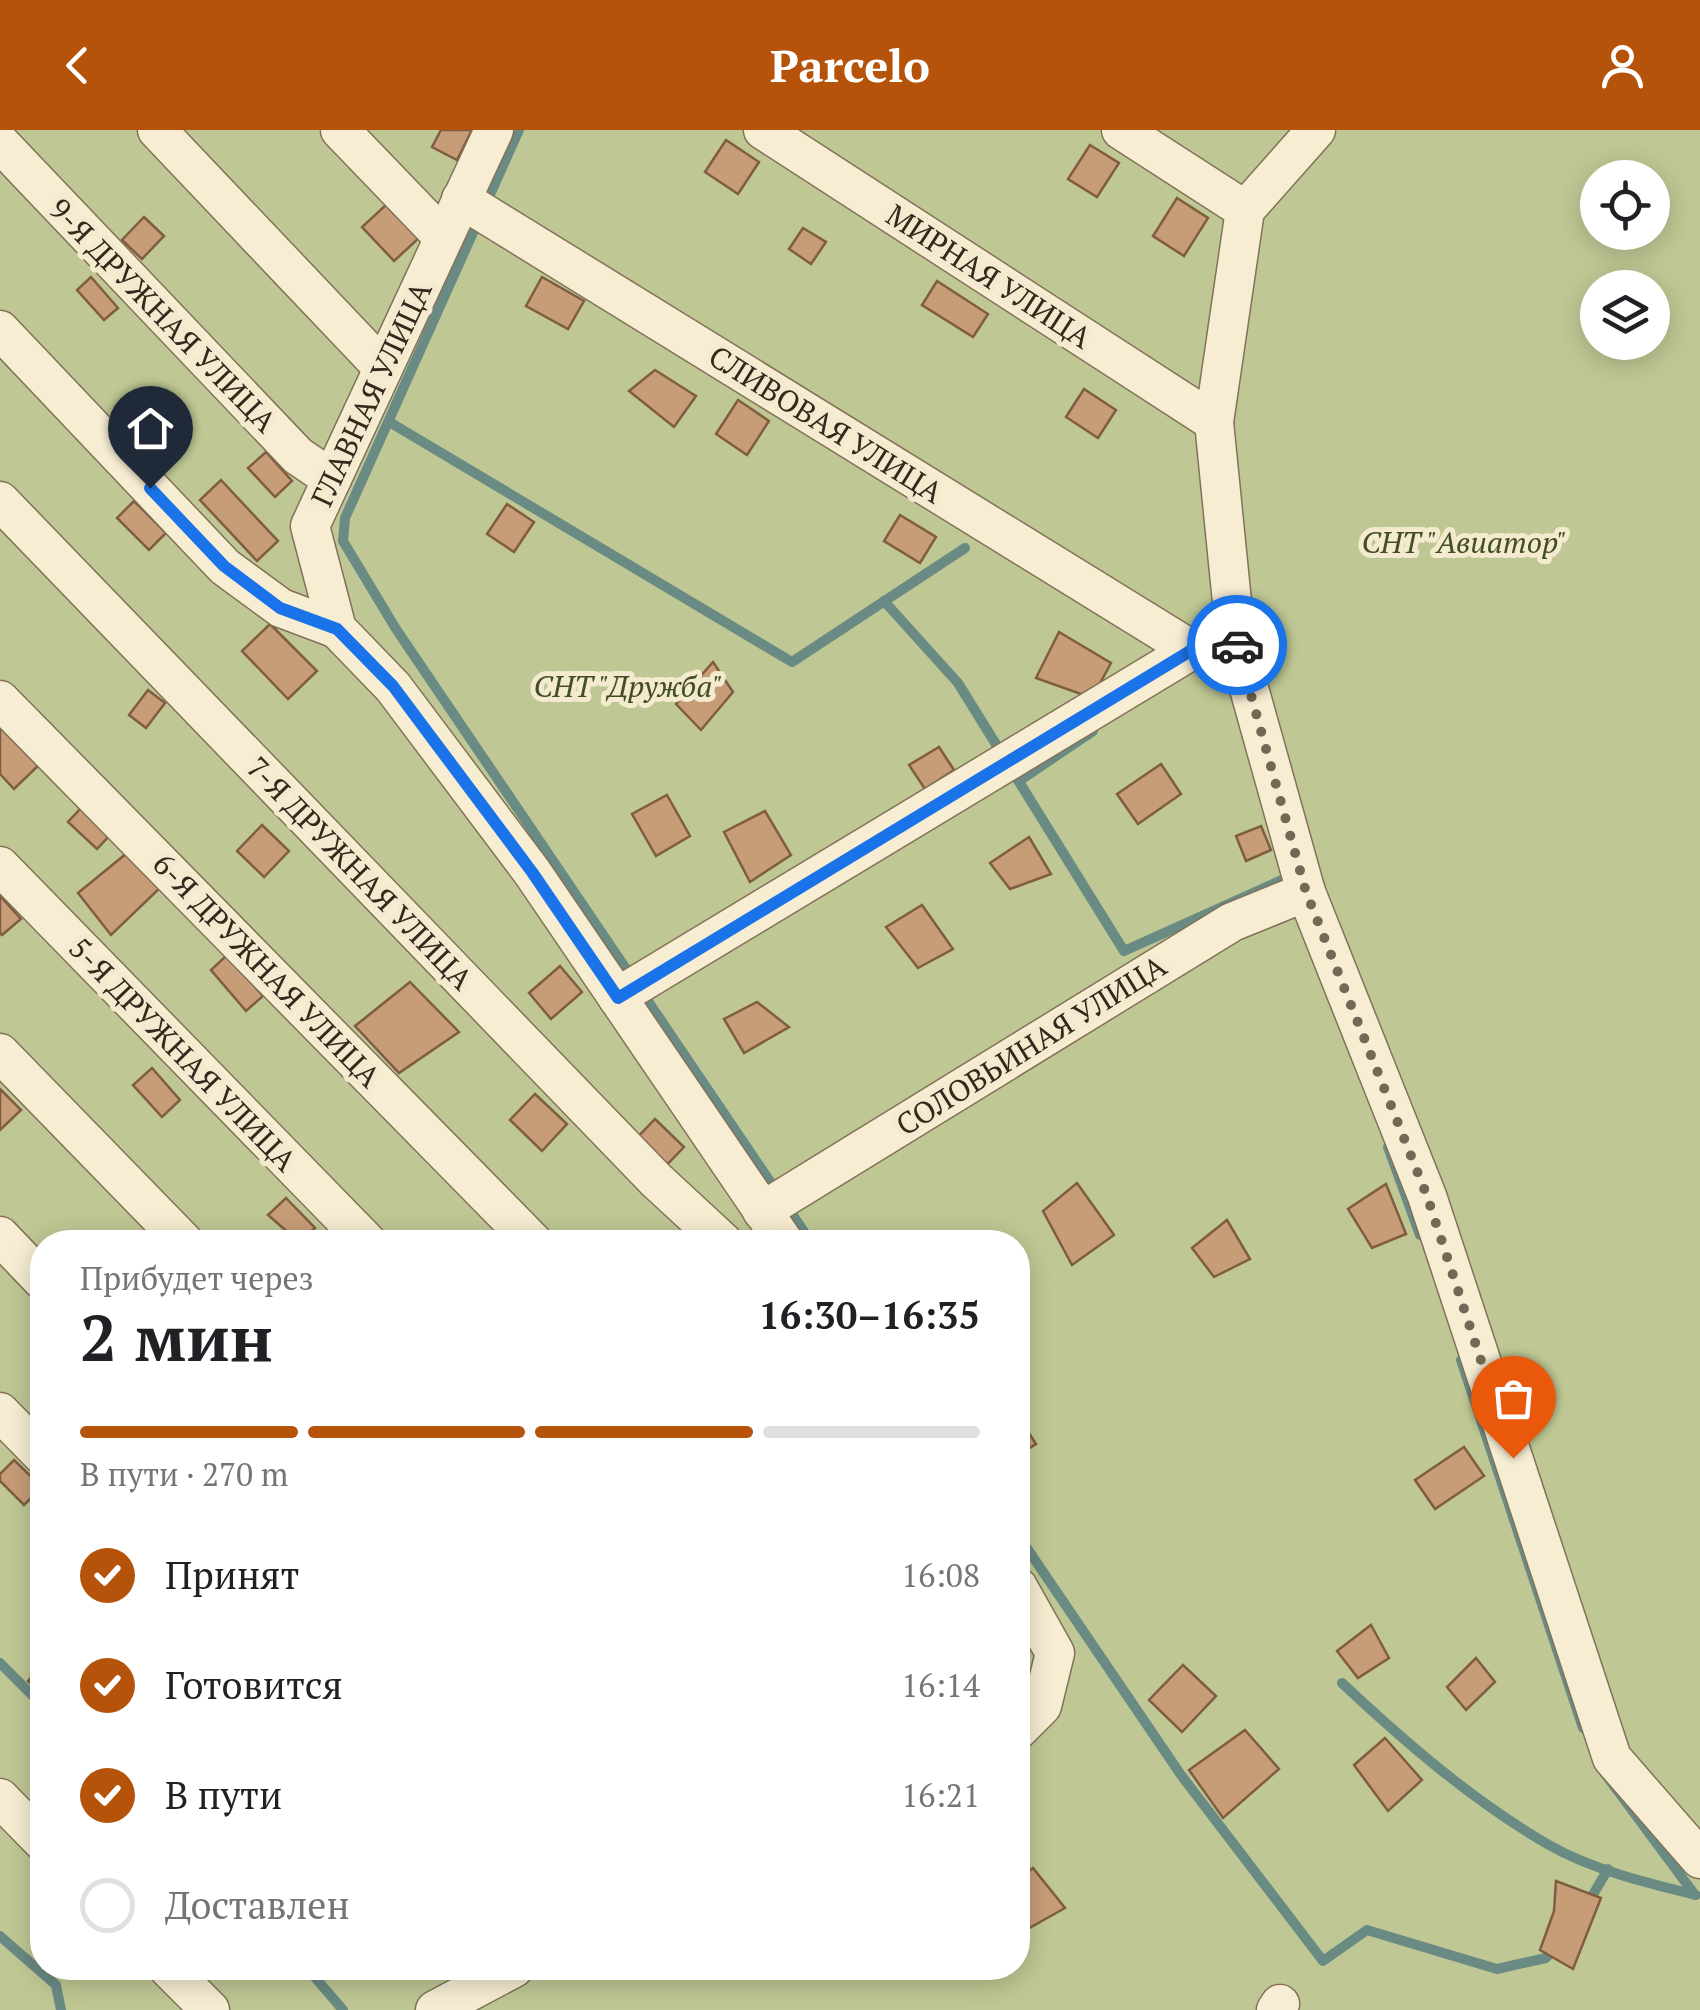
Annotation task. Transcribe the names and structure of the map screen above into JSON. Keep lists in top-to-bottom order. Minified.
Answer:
{"streets":{"lane":["МИРНАЯ УЛИЦА","9-Я ДРУЖНАЯ УЛИЦА","ГЛАВНАЯ УЛИЦА","СЛИВОВАЯ УЛИЦА","7-Я ДРУЖНАЯ УЛИЦА","6-Я ДРУЖНАЯ УЛИЦА","СОЛОВЬИНАЯ УЛИЦА","5-Я ДРУЖНАЯ УЛИЦА"]},"crossings":[["9-Я ДРУЖНАЯ УЛИЦА","ГЛАВНАЯ УЛИЦА"],["ГЛАВНАЯ УЛИЦА","СЛИВОВАЯ УЛИЦА"],["ГЛАВНАЯ УЛИЦА","СОЛОВЬИНАЯ УЛИЦА"]],"parks":["СНТ \"Авиатор\"","СНТ \"Дружба\""],"page":{"header":"Parcelo","heading":["2 мин","Прибудет через","16:30–16:35"],"bar":"В пути · 270 m","list":[["Принят","16:08"],["Готовится","16:14"],["В пути","16:21"],"Доставлен"]}}
